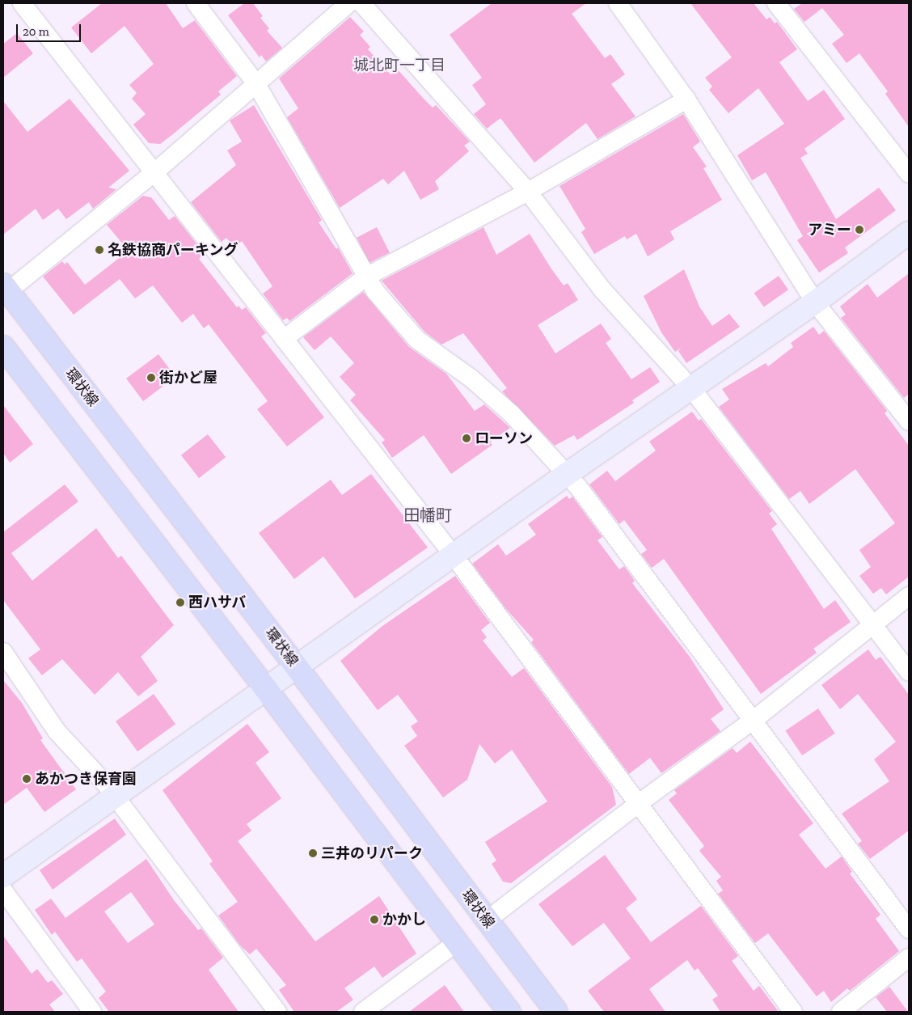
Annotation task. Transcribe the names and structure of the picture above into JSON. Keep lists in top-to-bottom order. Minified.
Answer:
{"streets":{"main road":["環状線"]},"districts":["城北町一丁目","田幡町"],"places":["アミー","名鉄協商パーキング","街かど屋","ローソン","西ハサバ","あかつき保育園","三井のリパーク","かかし"],"scale_bar":"20 m"}
